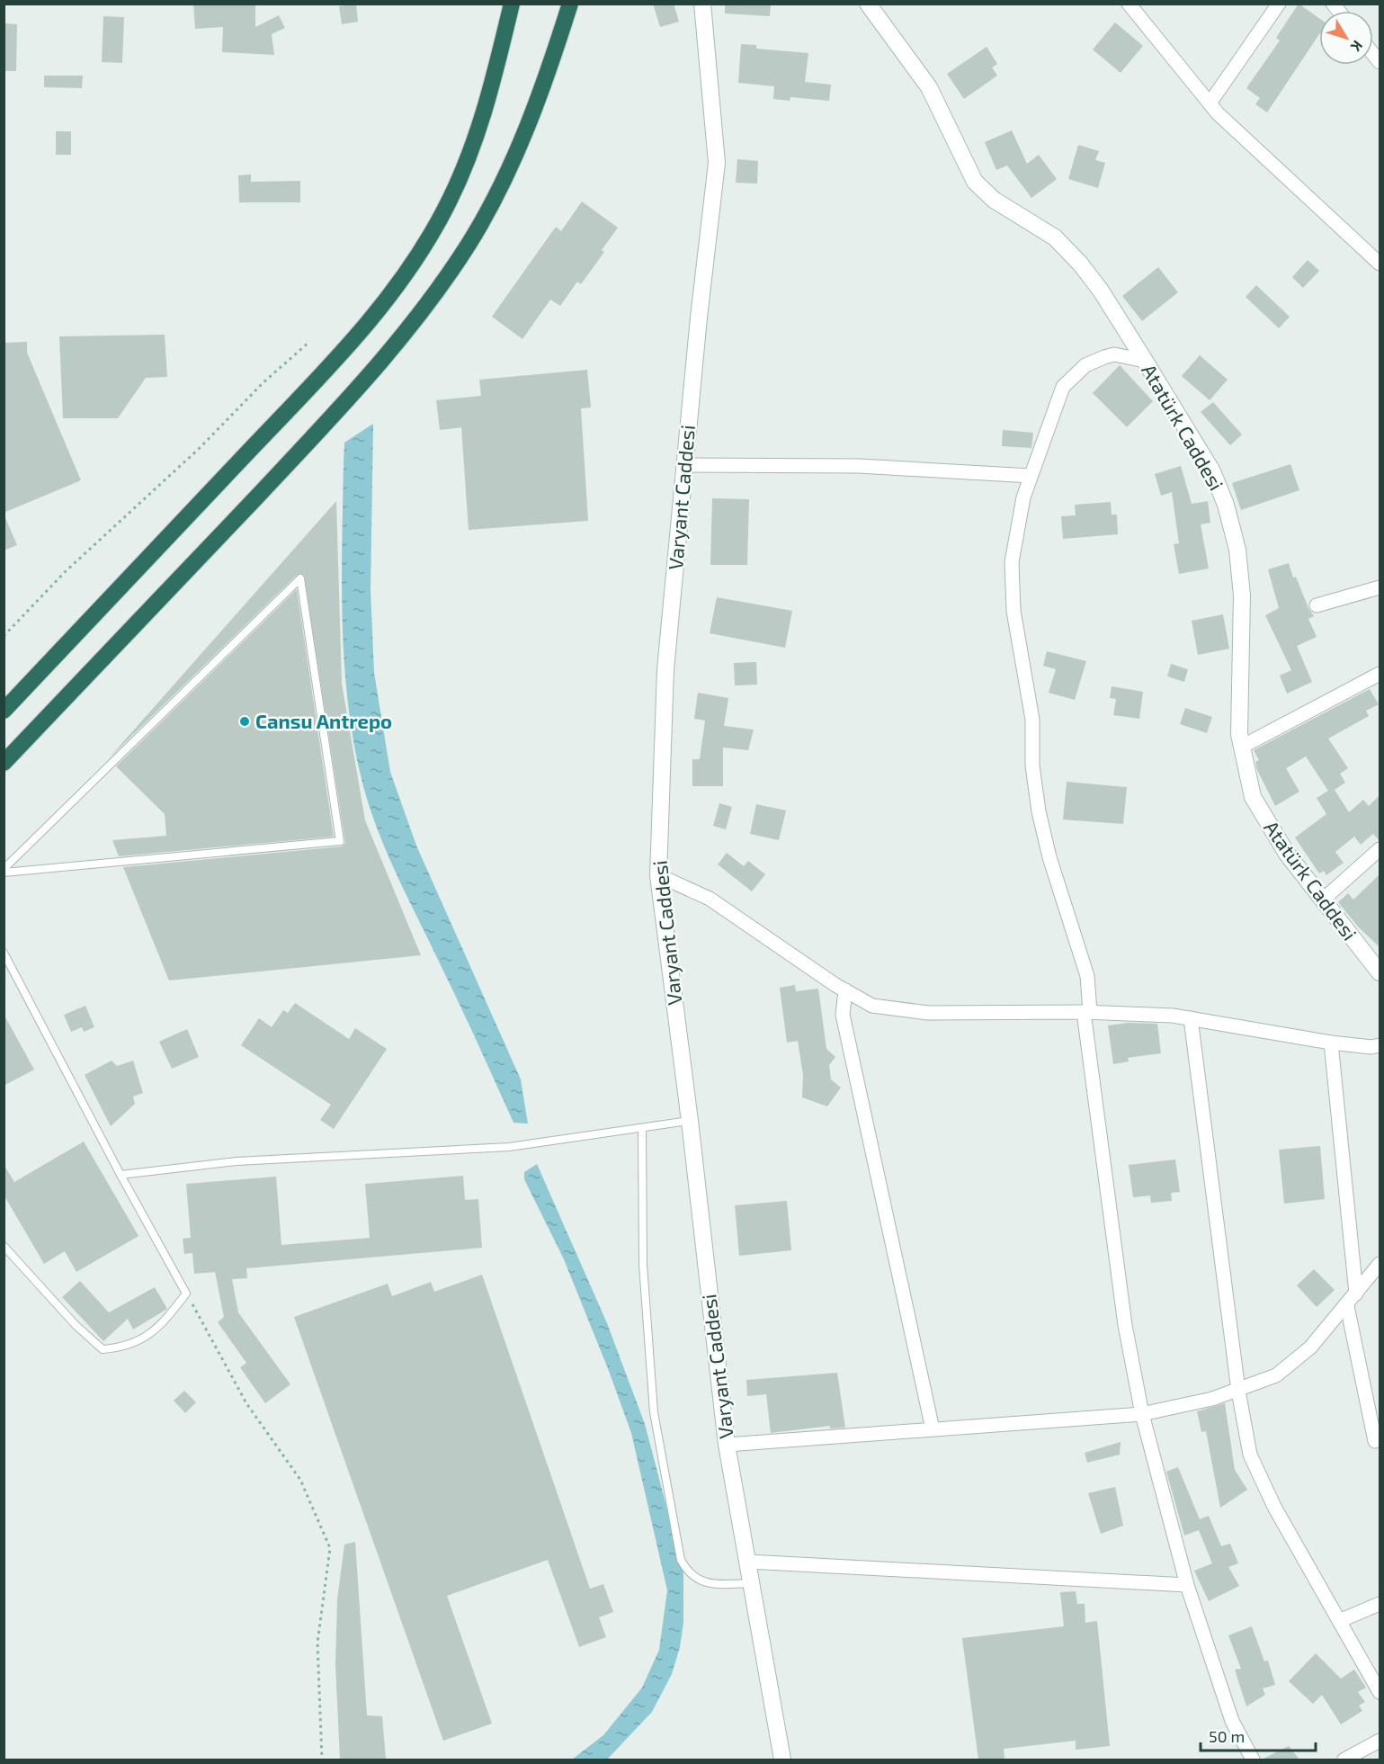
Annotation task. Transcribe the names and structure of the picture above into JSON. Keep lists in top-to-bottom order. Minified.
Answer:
{"streets":{"street":["Atatürk Caddesi","Varyant Caddesi"]},"places":["Cansu Antrepo"],"scale_bar":"50 m","north":"bottom right"}
